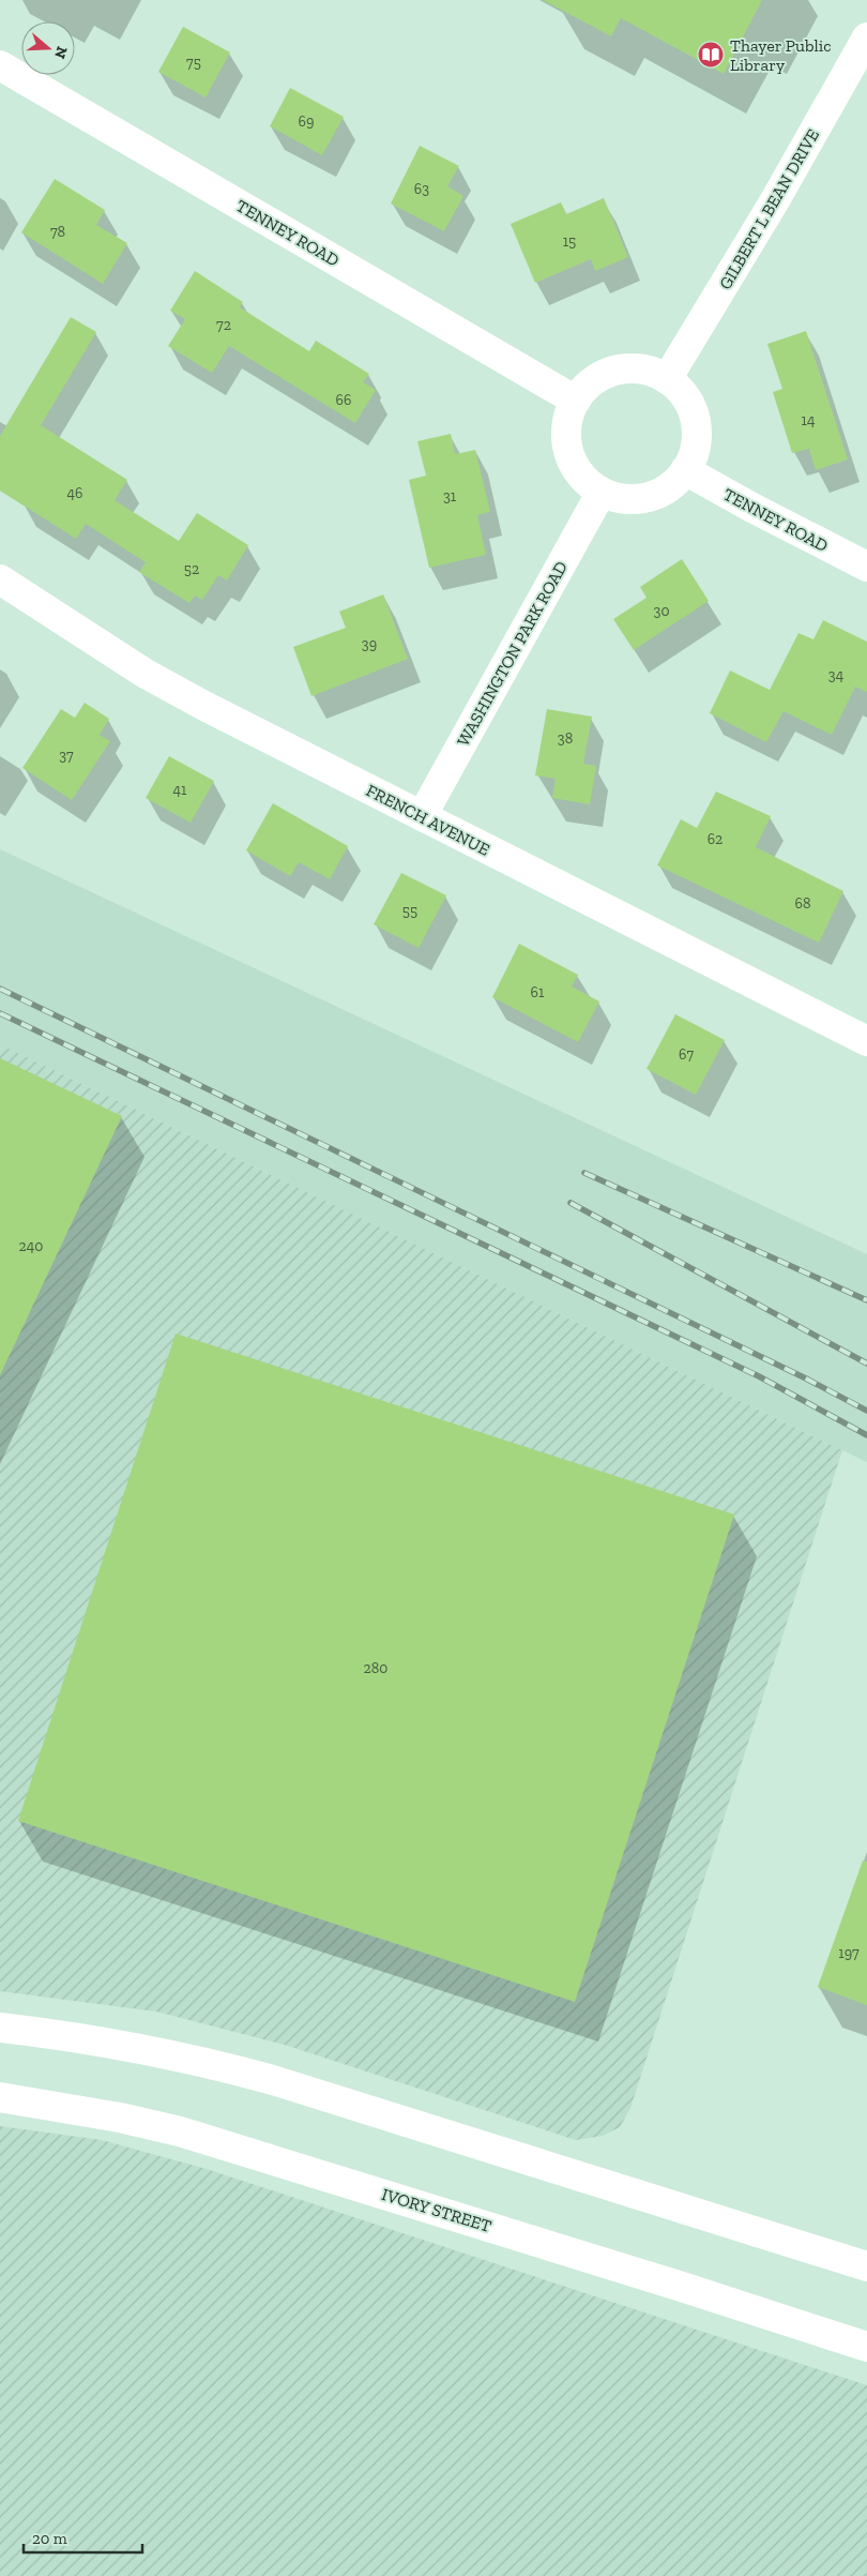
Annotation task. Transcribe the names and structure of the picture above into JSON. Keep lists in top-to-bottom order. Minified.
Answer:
{"streets":{"street":["GILBERT L BEAN DRIVE","TENNEY ROAD","WASHINGTON PARK ROAD","FRENCH AVENUE","IVORY STREET"]},"crossings":[["GILBERT L BEAN DRIVE","TENNEY ROAD"],["GILBERT L BEAN DRIVE","WASHINGTON PARK ROAD"],["TENNEY ROAD","WASHINGTON PARK ROAD"],["WASHINGTON PARK ROAD","FRENCH AVENUE"]],"places":{"library":["Thayer Public Library"]},"house_numbers":["75","69","63","78","15","72","66","14","46","31","52","30","39","34","38","37","41","62","68","55","61","67","240","280","197"],"scale_bar":"20 m","north":"right"}
